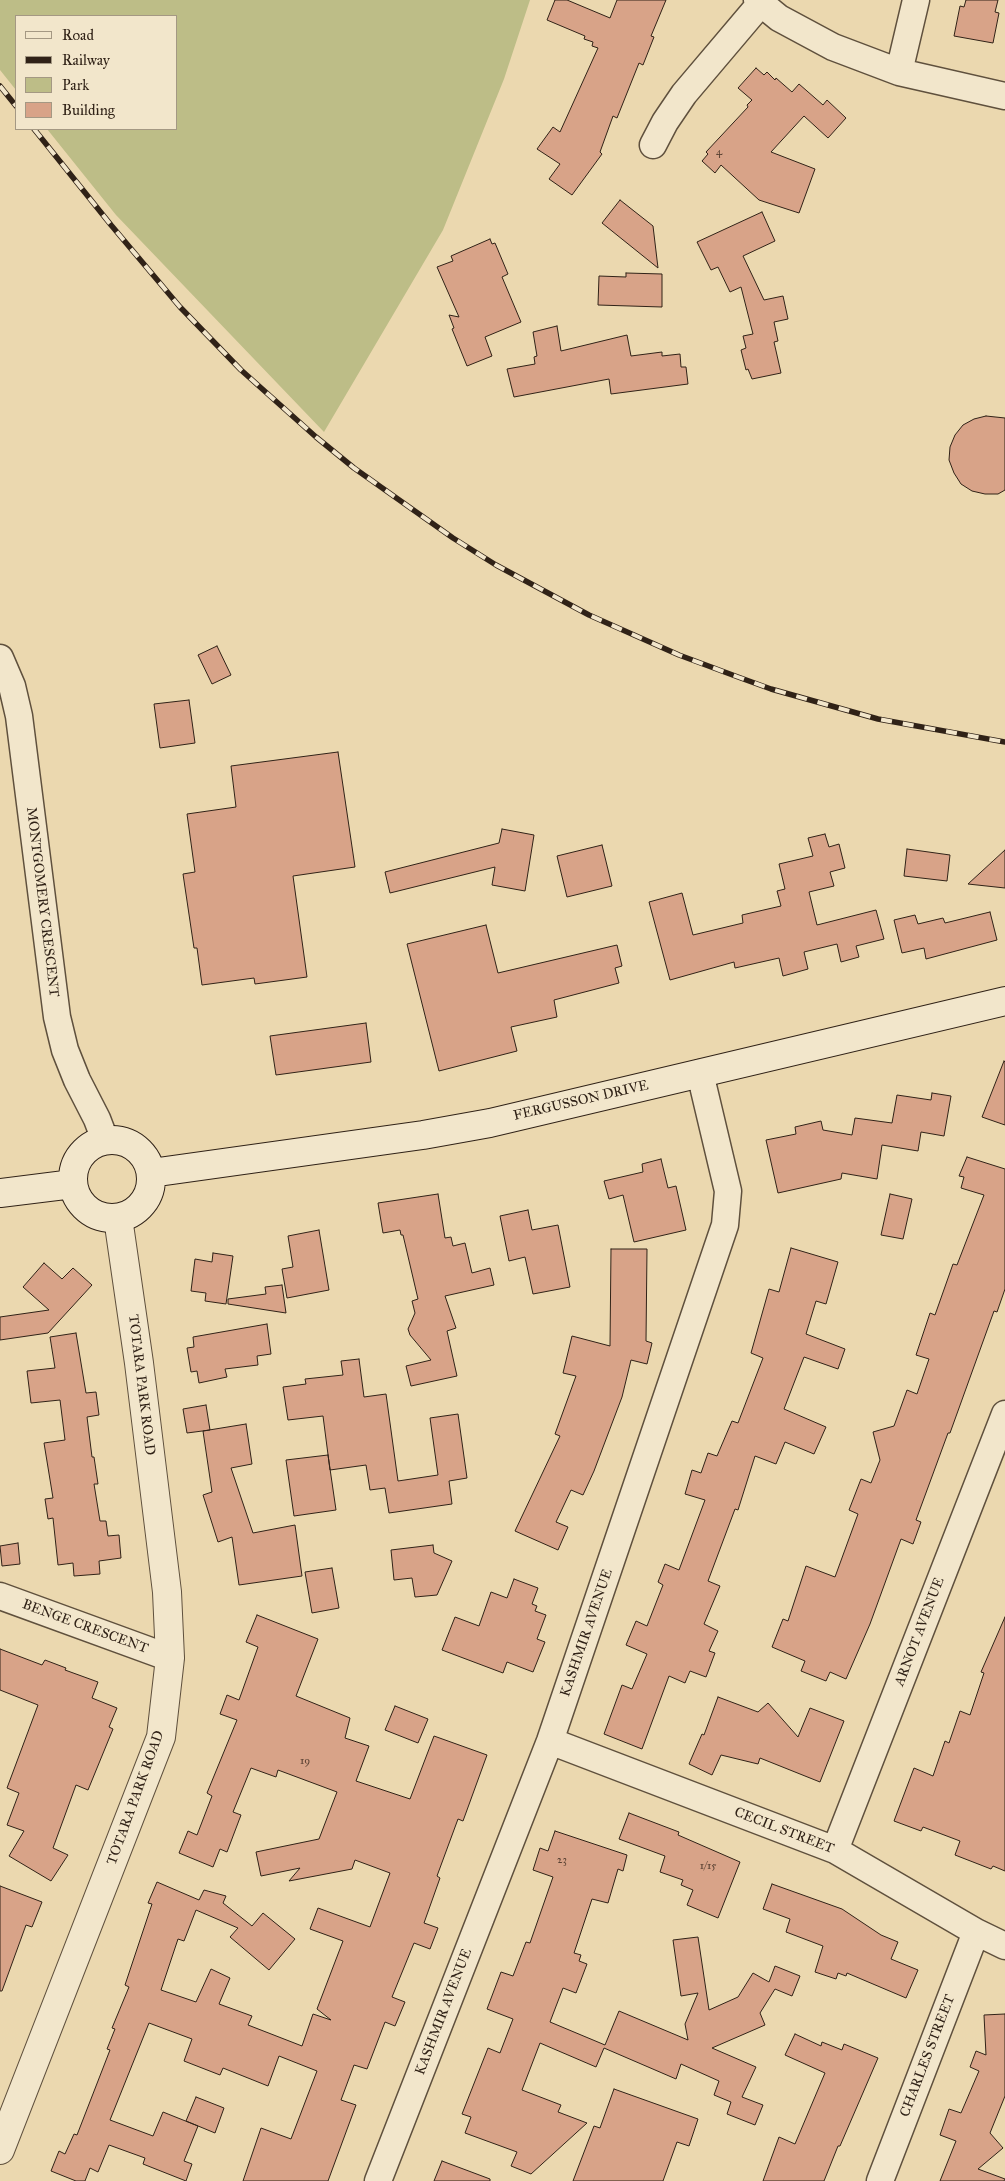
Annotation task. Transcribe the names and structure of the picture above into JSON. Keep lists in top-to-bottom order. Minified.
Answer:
{"streets":{"main road":["FERGUSSON DRIVE","TOTARA PARK ROAD"],"street":["MONTGOMERY CRESCENT","BENGE CRESCENT","ARNOT AVENUE","KASHMIR AVENUE","CECIL STREET","CHARLES STREET"]},"crossings":[["MONTGOMERY CRESCENT","FERGUSSON DRIVE"],["MONTGOMERY CRESCENT","TOTARA PARK ROAD"],["FERGUSSON DRIVE","TOTARA PARK ROAD"],["FERGUSSON DRIVE","KASHMIR AVENUE"],["TOTARA PARK ROAD","BENGE CRESCENT"],["ARNOT AVENUE","CECIL STREET"],["KASHMIR AVENUE","CECIL STREET"],["CECIL STREET","CHARLES STREET"]],"house_numbers":["4","19","23","1/15"],"legend":["Road","Railway","Park","Building"]}
